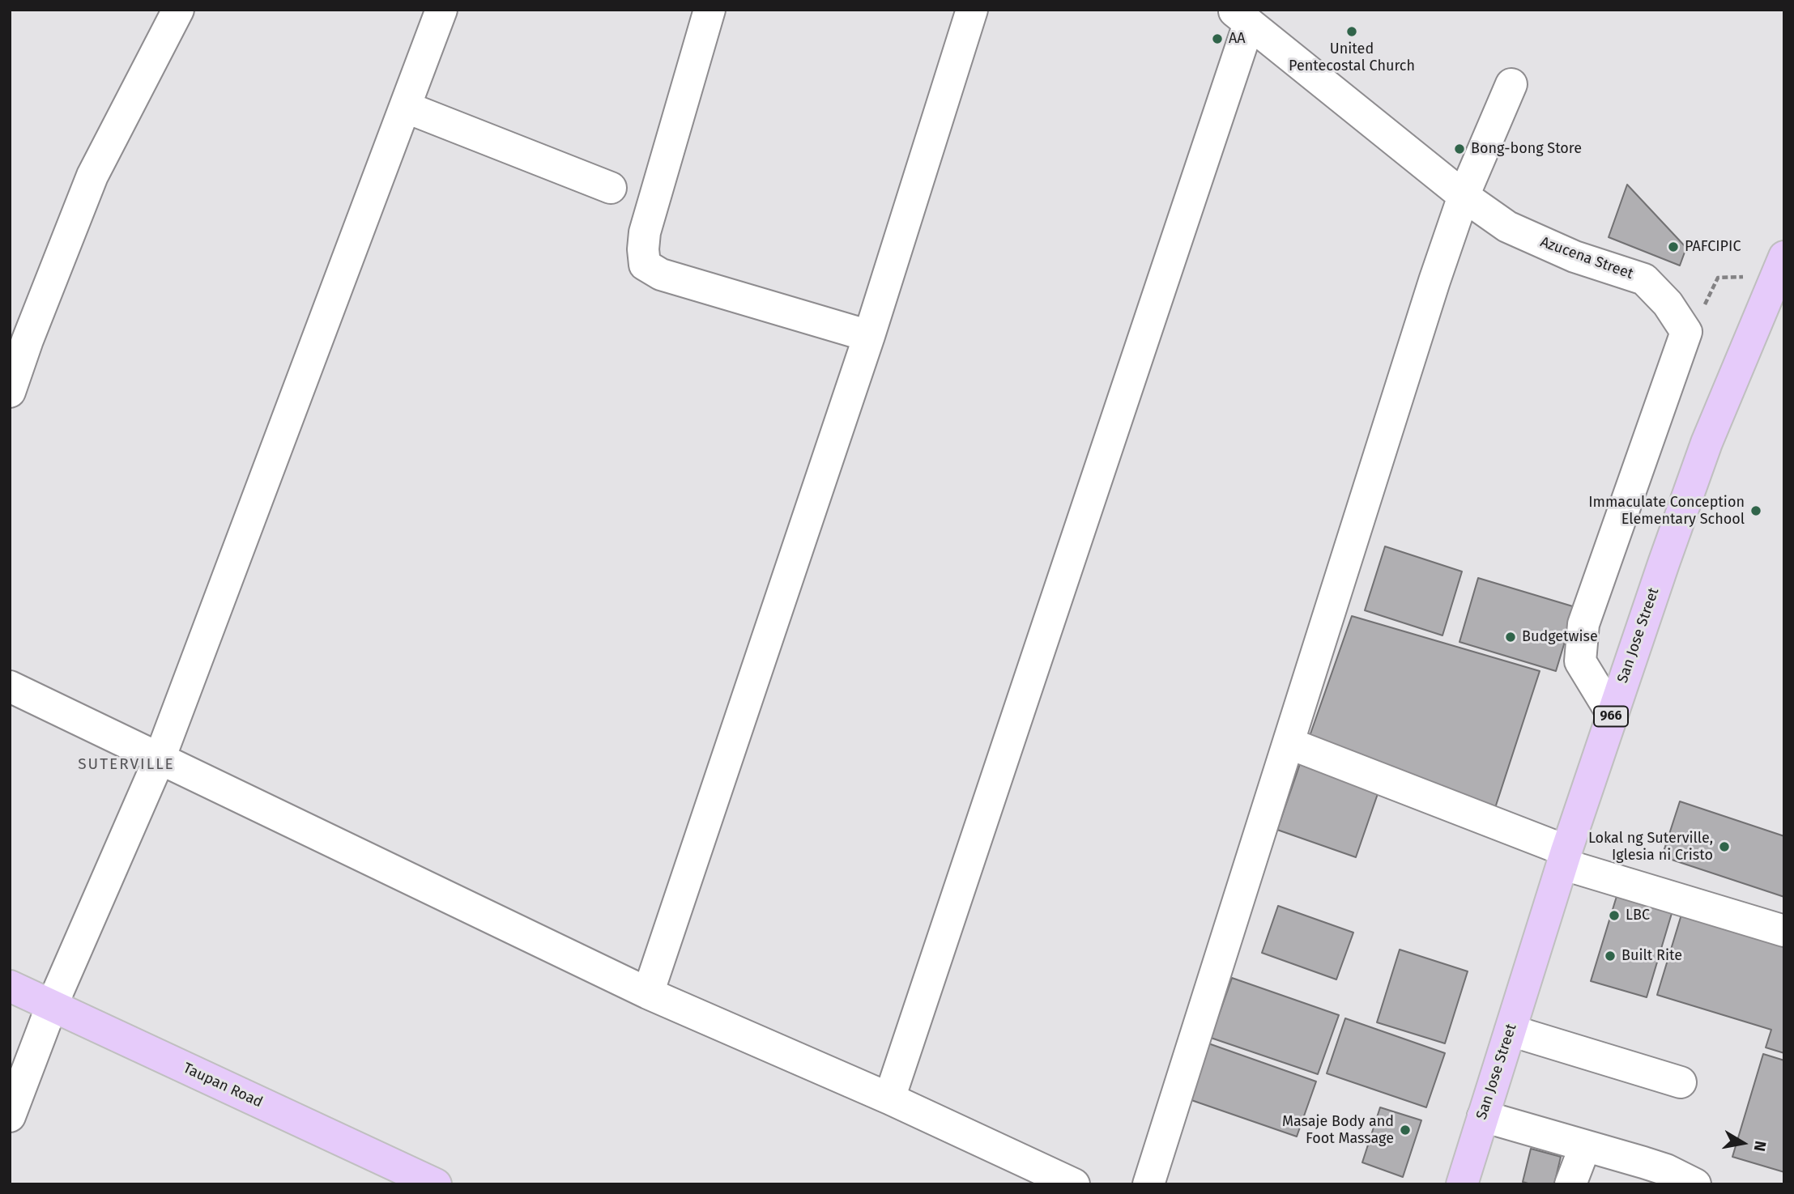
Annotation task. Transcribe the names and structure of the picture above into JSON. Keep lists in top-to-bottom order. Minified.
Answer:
{"streets":{"main road":["San Jose Street","966","Taupan Road"],"street":["Azucena Street"]},"crossings":[["Azucena Street","San Jose Street"]],"districts":["SUTERVILLE"],"places":["United Pentecostal Church","AA","Bong-bong Store","PAFCIPIC","Immaculate Conception Elementary School","Budgetwise","Lokal ng Suterville, Iglesia ni Cristo","LBC","Built Rite","Masaje Body and Foot Massage"],"north":"right"}
